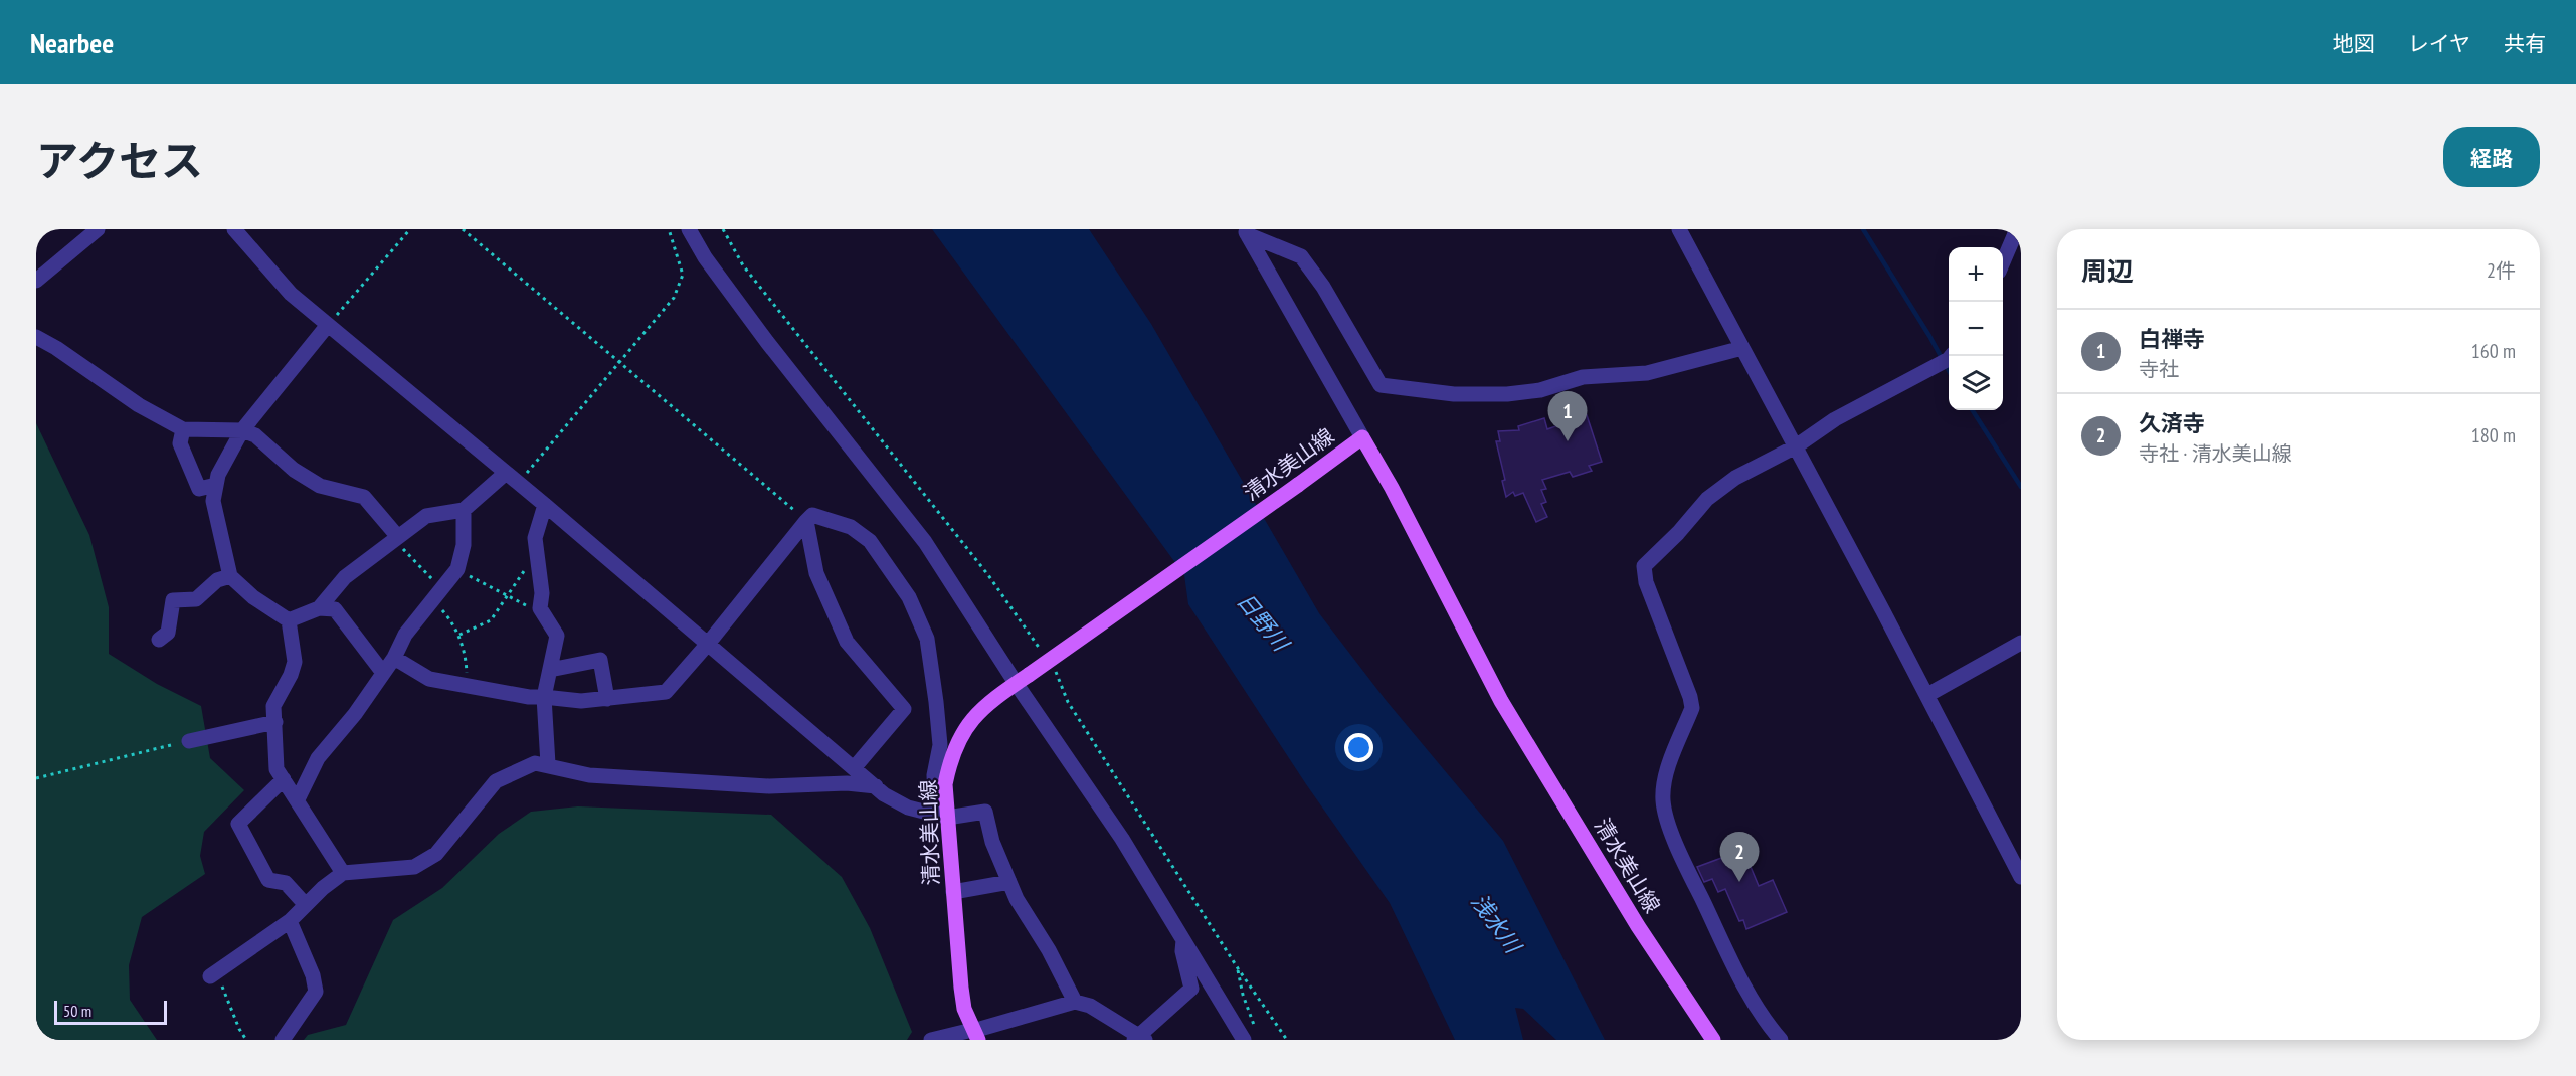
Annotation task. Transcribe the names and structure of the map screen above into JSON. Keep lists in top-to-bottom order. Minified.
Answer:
{"streets":{"main road":["清水美山線"]},"water":["日野川","浅水川"],"scale_bar":"50 m","page":{"header":"Nearbee","nav":["地図","レイヤ","共有"],"title":"アクセス","buttons":"経路","heading":["周辺","2件"],"map_buttons":["+","−"],"list":[{"mark":"1","name":"白禅寺","note":"寺社","value":"160 m"},{"mark":"2","name":"久済寺","note":"寺社 · 清水美山線","value":"180 m"}],"pins":["1","2"],"scale":"50 m"}}
